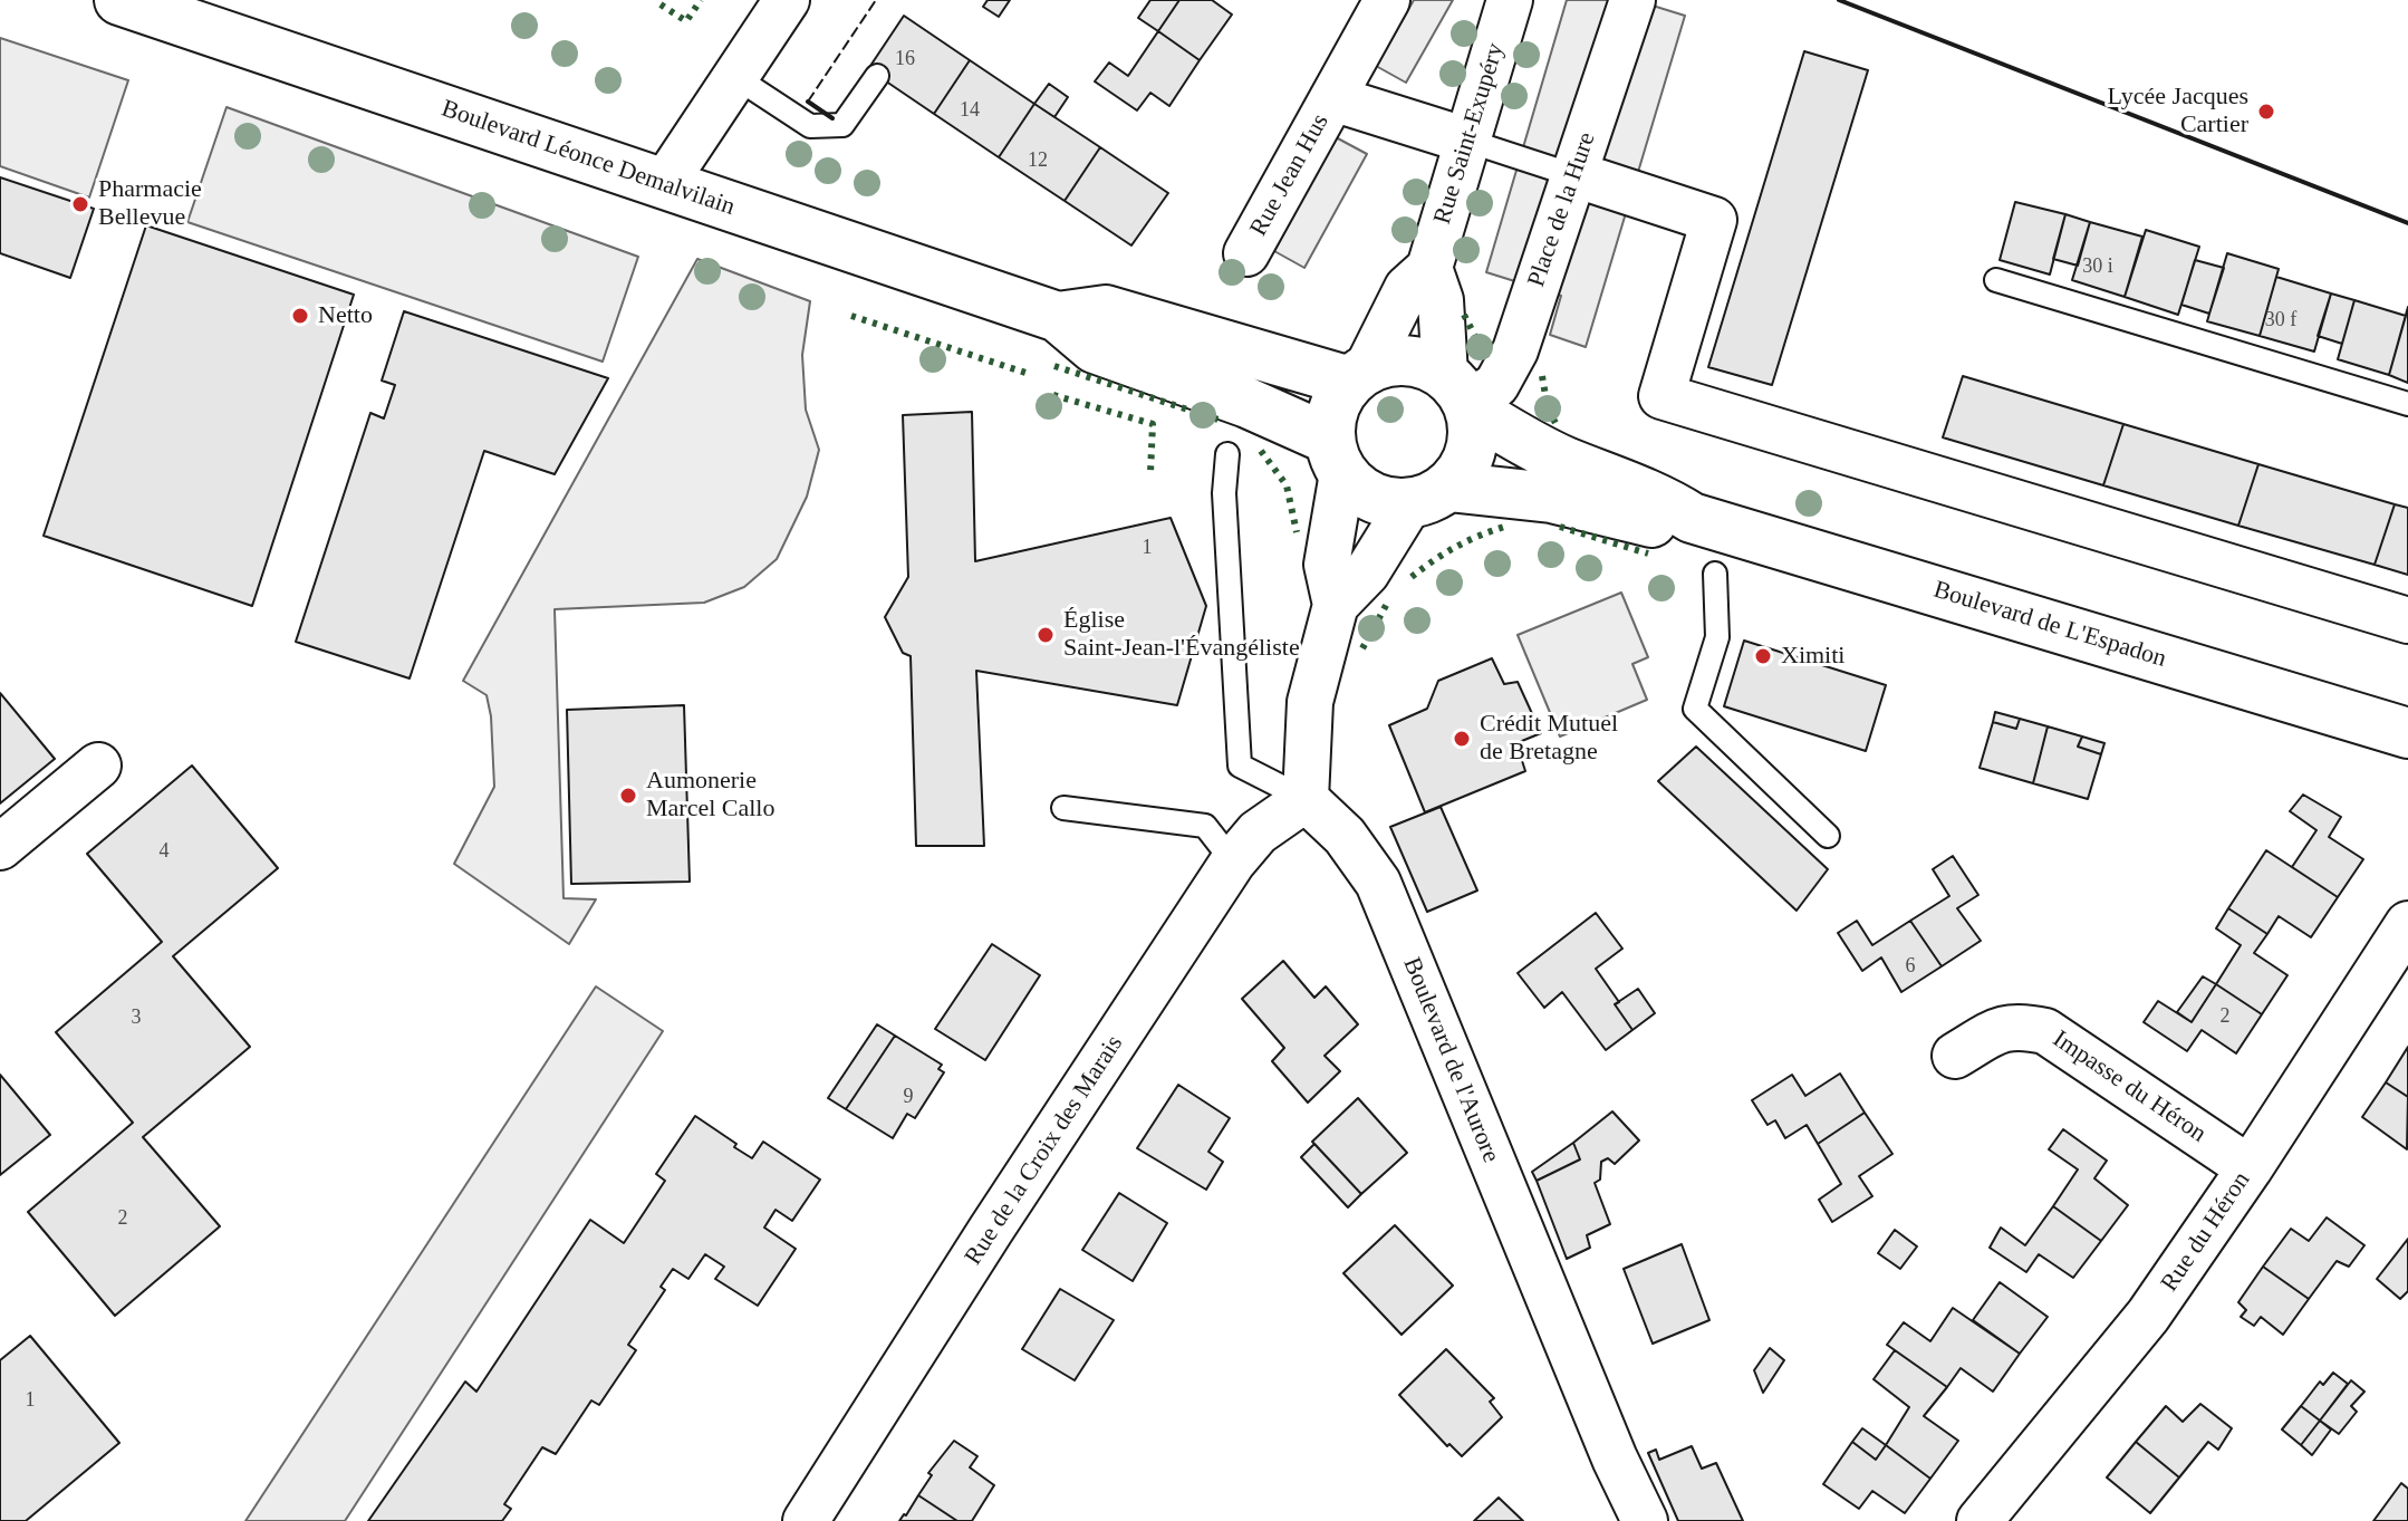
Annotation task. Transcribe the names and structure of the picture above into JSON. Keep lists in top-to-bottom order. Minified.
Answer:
{"streets":{"street":["Rue Saint-Exupéry","Boulevard Léonce Demalvilain","Rue Jean Hus","Place de la Hure","Boulevard de L'Espadon","Boulevard de l'Aurore","Impasse du Héron","Rue de la Croix des Marais","Rue du Héron"]},"crossings":[["Rue Saint-Exupéry","Boulevard Léonce Demalvilain"],["Rue Saint-Exupéry","Rue Jean Hus"],["Rue Saint-Exupéry","Place de la Hure"],["Rue Saint-Exupéry","Boulevard de L'Espadon"],["Boulevard Léonce Demalvilain","Place de la Hure"],["Boulevard Léonce Demalvilain","Boulevard de L'Espadon"],["Place de la Hure","Boulevard de L'Espadon"],["Boulevard de l'Aurore","Rue de la Croix des Marais"],["Impasse du Héron","Rue du Héron"]],"places":["Lycée Jacques Cartier","Pharmacie Bellevue","Netto","Église Saint-Jean-l'Évangéliste","Ximiti","Crédit Mutuel de Bretagne","Aumonerie Marcel Callo"],"house_numbers":["16","14","12","30 i","30 f","1","4","6","2","3","9","2","1"]}
